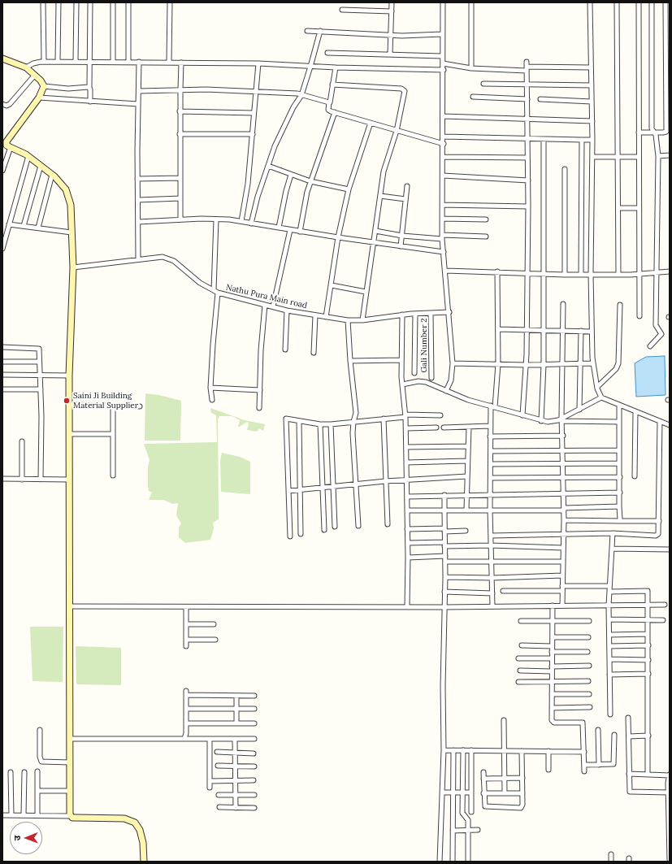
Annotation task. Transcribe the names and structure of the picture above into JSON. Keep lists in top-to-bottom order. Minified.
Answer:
{"streets":{"street":["Nathu Pura Main road","Gali Number 2"]},"crossings":[["Nathu Pura Main road","Gali Number 2"]],"places":["Saini Ji Building Material Supplier"],"north":"left"}
